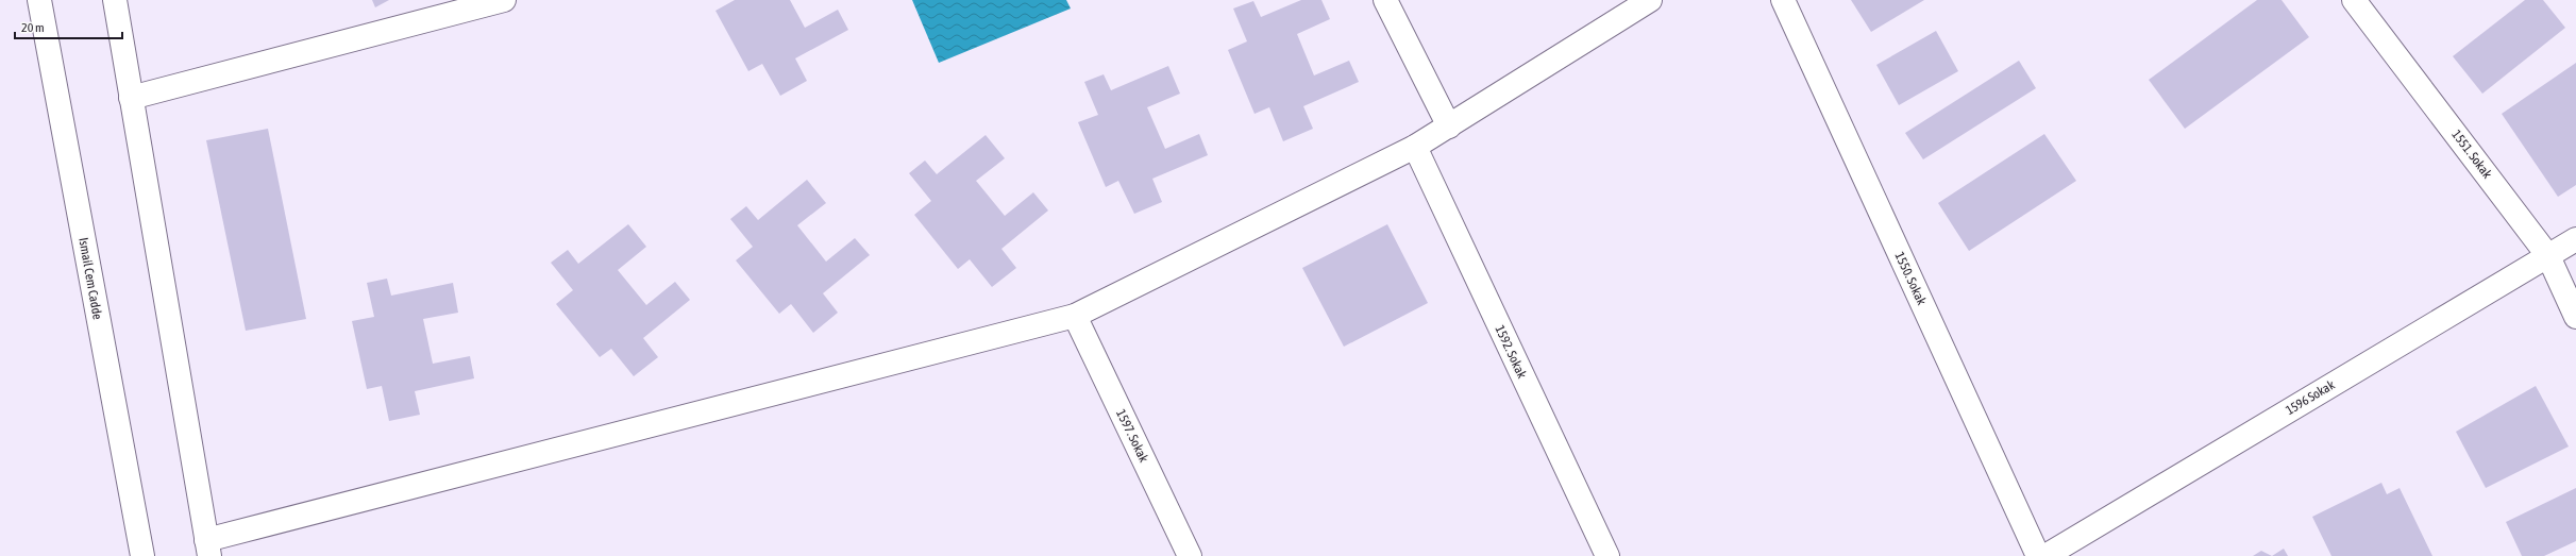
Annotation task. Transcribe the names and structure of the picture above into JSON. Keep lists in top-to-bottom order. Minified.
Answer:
{"streets":{"street":["1551. Sokak","Ismail Cem Cadde","1550. Sokak","1592. Sokak","1596 Sokak","1597. Sokak"]},"crossings":[["1551. Sokak","1596 Sokak"]],"scale_bar":"20 m"}
